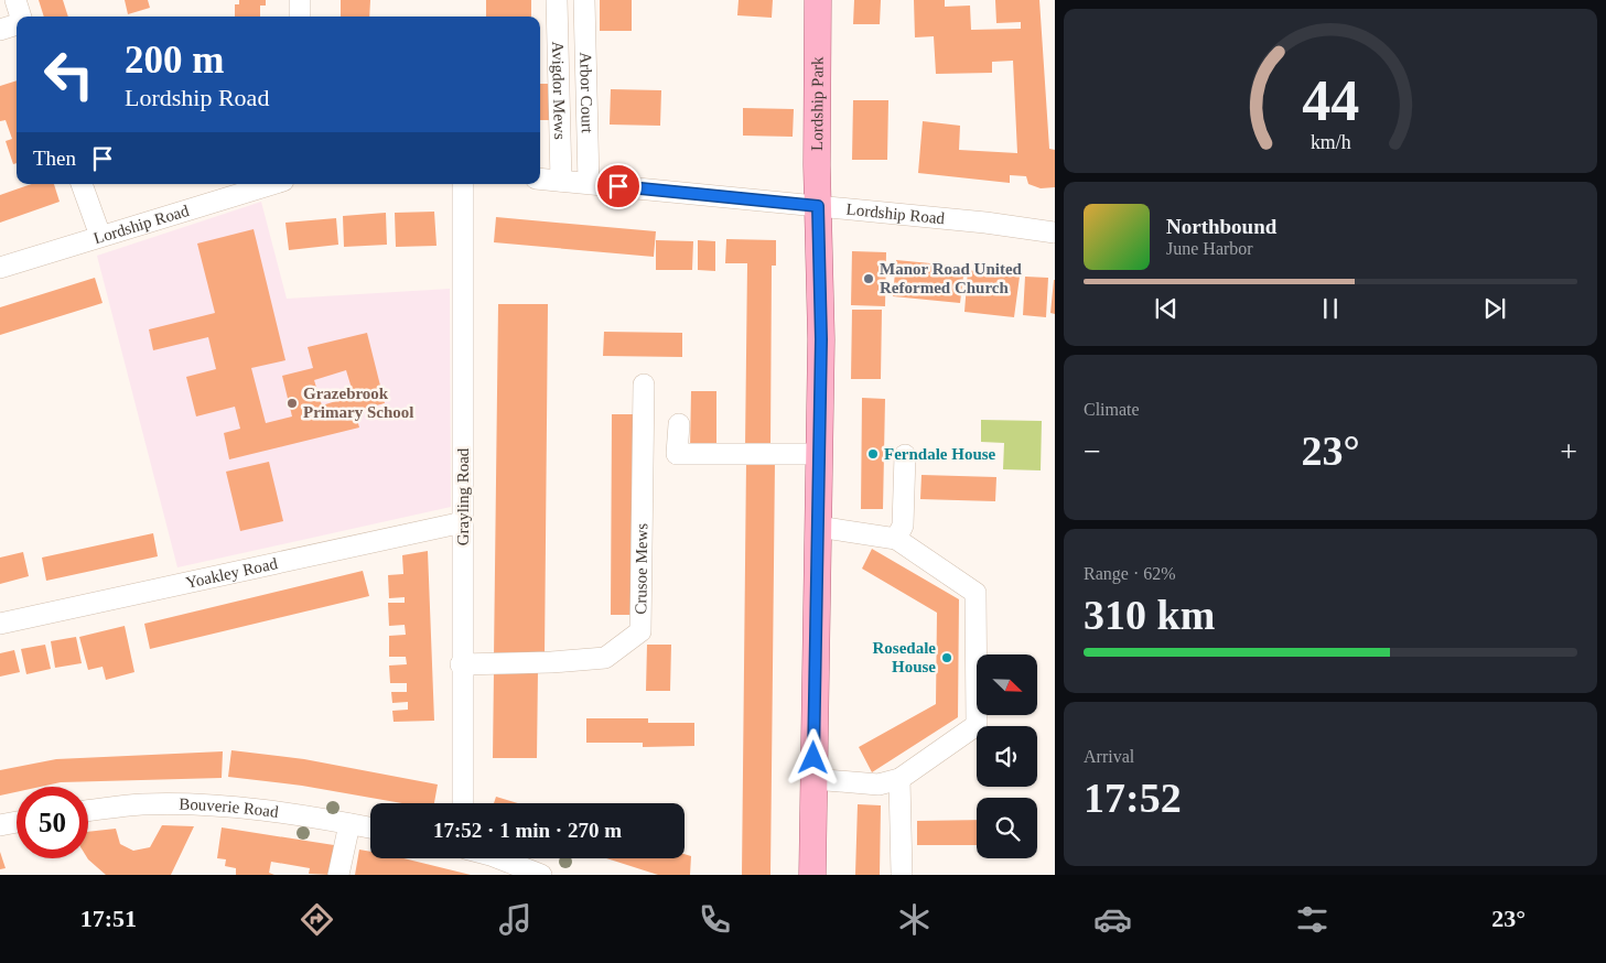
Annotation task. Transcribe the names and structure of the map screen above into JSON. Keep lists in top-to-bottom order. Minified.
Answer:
{"streets":{"main road":["Lordship Park"],"street":["Avigdor Mews","Arbor Court","Lordship Road","Grayling Road","Crusoe Mews","Yoakley Road","Bouverie Road"]},"crossings":[["Avigdor Mews","Lordship Road"],["Arbor Court","Lordship Road"],["Lordship Park","Lordship Road"],["Grayling Road","Crusoe Mews"],["Grayling Road","Yoakley Road"]],"places":["Manor Road United Reformed Church","Grazebrook Primary School","Ferndale House","Rosedale House"],"north":"bottom right","page":{"turn":["200 m","Lordship Road"],"then":"Then","song":["Northbound","June Harbor"],"tile":["Climate",["Range · 62%","310 km"],["Arrival","17:52"]],"heat":["−","23°","+"],"limit":"50","trip":"17:52 · 1 min · 270 m","tabs":["17:51","23°"],"gauge":["44","km/h"]}}
